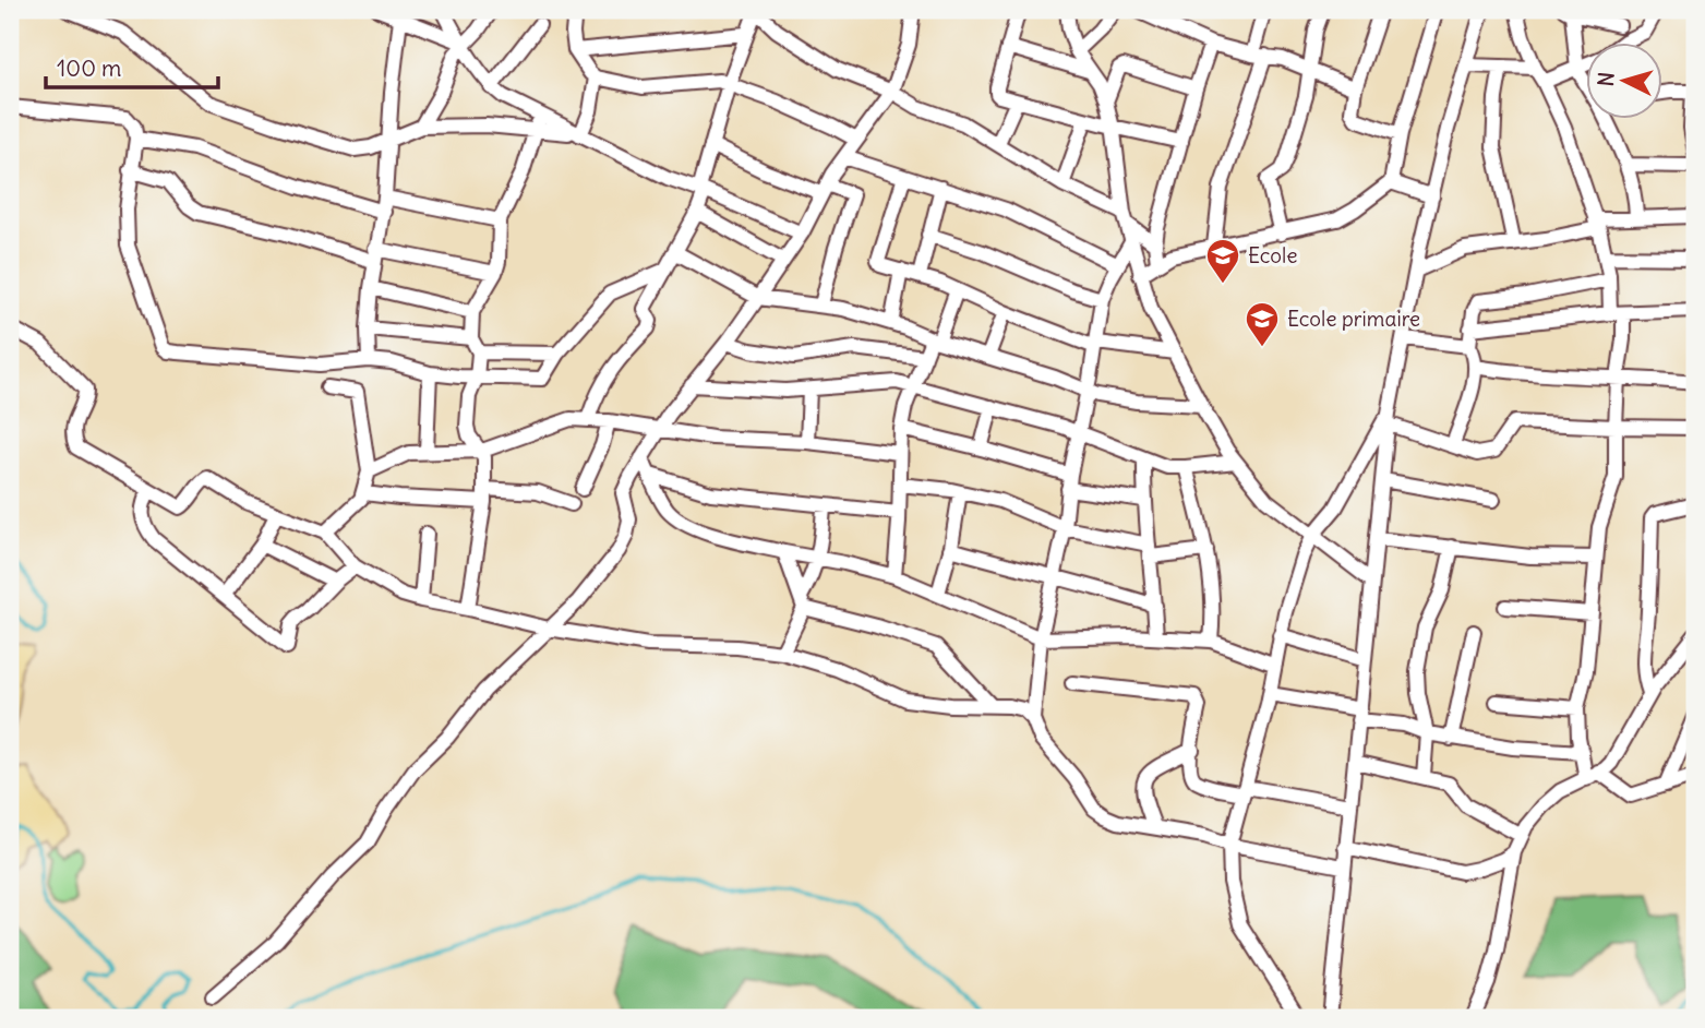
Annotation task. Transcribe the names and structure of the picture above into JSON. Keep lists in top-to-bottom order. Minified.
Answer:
{"places":{"school or university":["Ecole","Ecole primaire"]},"scale_bar":"100 m","north":"left"}
